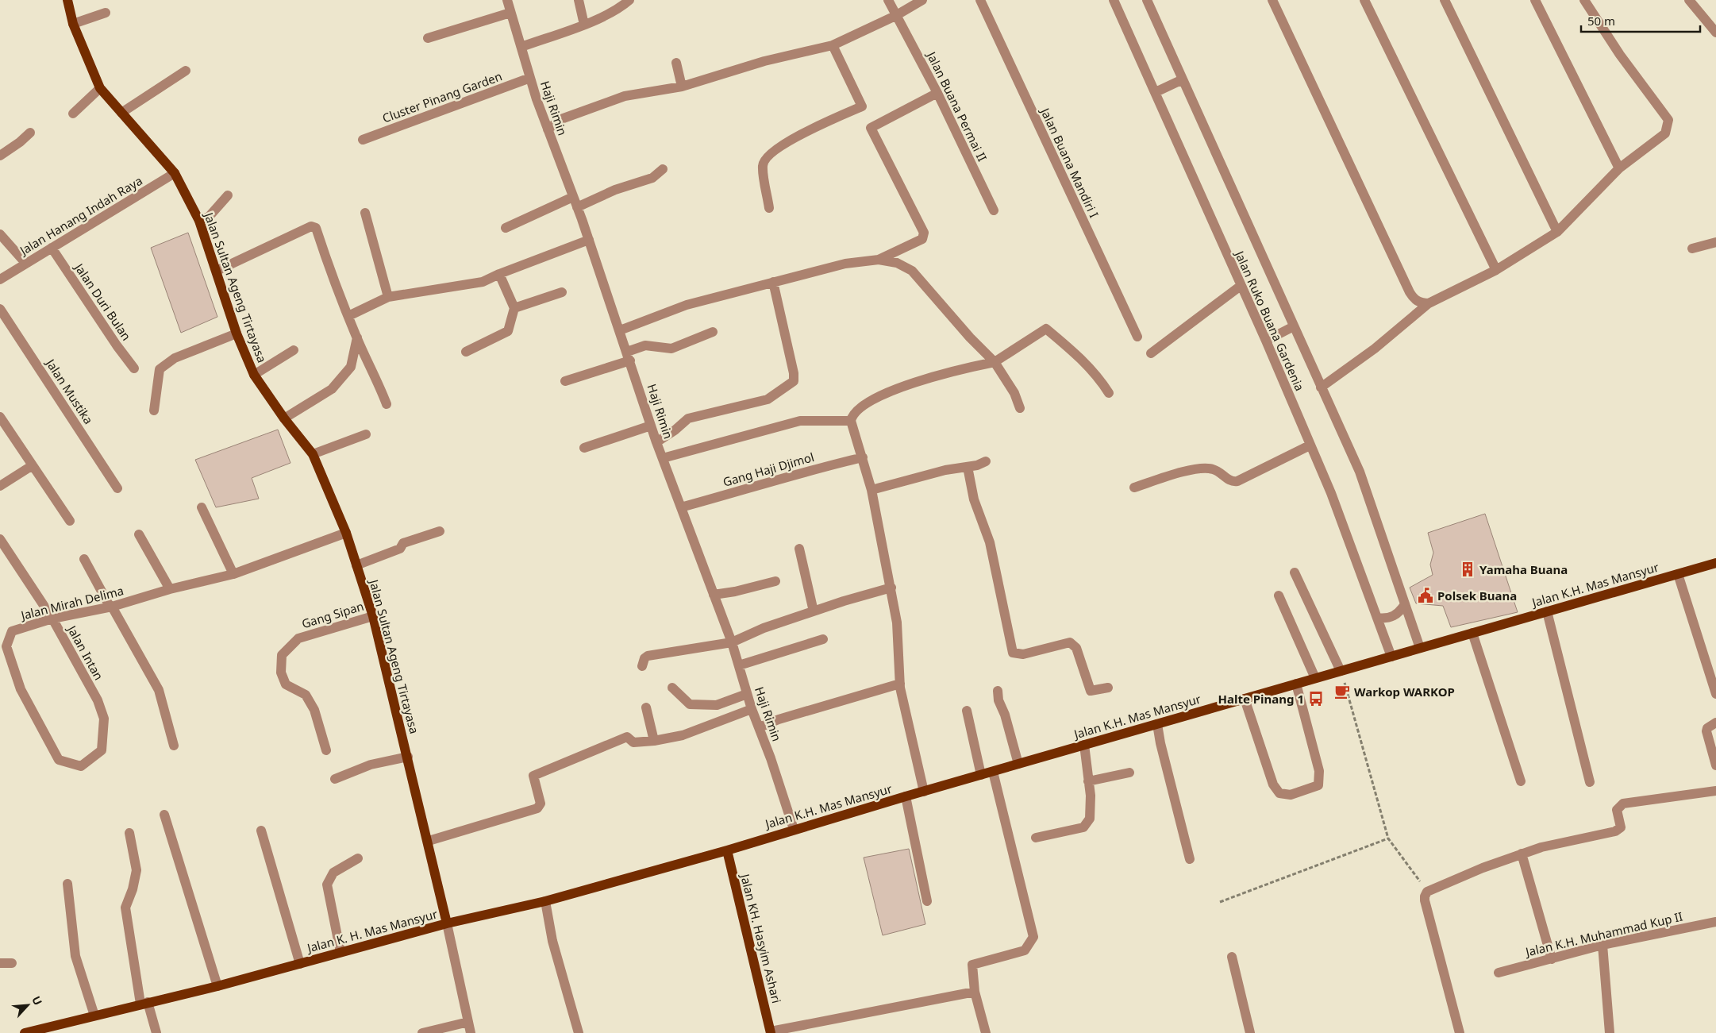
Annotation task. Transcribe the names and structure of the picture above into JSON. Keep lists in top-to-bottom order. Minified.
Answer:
{"streets":{"main road":["Jalan Sultan Ageng Tirtayasa","Jalan K.H. Mas Mansyur","Jalan K. H. Mas Mansyur","Jalan KH. Hasyim Ashari"],"street":["Cluster Pinang Garden","Jalan Buana Permai II","Haji Rimin","Jalan Buana Mandiri I","Jalan Hanang Indah Raya","Jalan Duri Bulan","Jalan Ruko Buana Gardenia","Jalan Mustika","Gang Haji Djimol","Jalan Mirah Delima","Gang Sipan","Jalan Intan","Jalan K.H. Muhammad Kup II"]},"crossings":[["Cluster Pinang Garden","Haji Rimin"],["Haji Rimin","Gang Haji Djimol"],["Haji Rimin","Jalan K.H. Mas Mansyur"],["Jalan Hanang Indah Raya","Jalan Sultan Ageng Tirtayasa"],["Jalan Hanang Indah Raya","Jalan Duri Bulan"],["Jalan Sultan Ageng Tirtayasa","Jalan Mirah Delima"],["Jalan Sultan Ageng Tirtayasa","Gang Sipan"],["Jalan Sultan Ageng Tirtayasa","Jalan K. H. Mas Mansyur"],["Jalan Ruko Buana Gardenia","Jalan K.H. Mas Mansyur"],["Jalan K.H. Mas Mansyur","Jalan K. H. Mas Mansyur"],["Jalan K.H. Mas Mansyur","Jalan KH. Hasyim Ashari"],["Jalan Mirah Delima","Jalan Intan"],["Jalan K. H. Mas Mansyur","Jalan KH. Hasyim Ashari"]],"places":{"building":["Yamaha Buana"],"public building":["Polsek Buana"],"cafe":["Warkop WARKOP"],"bus stop":["Halte Pinang 1"]},"scale_bar":"50 m","north":"top right"}
